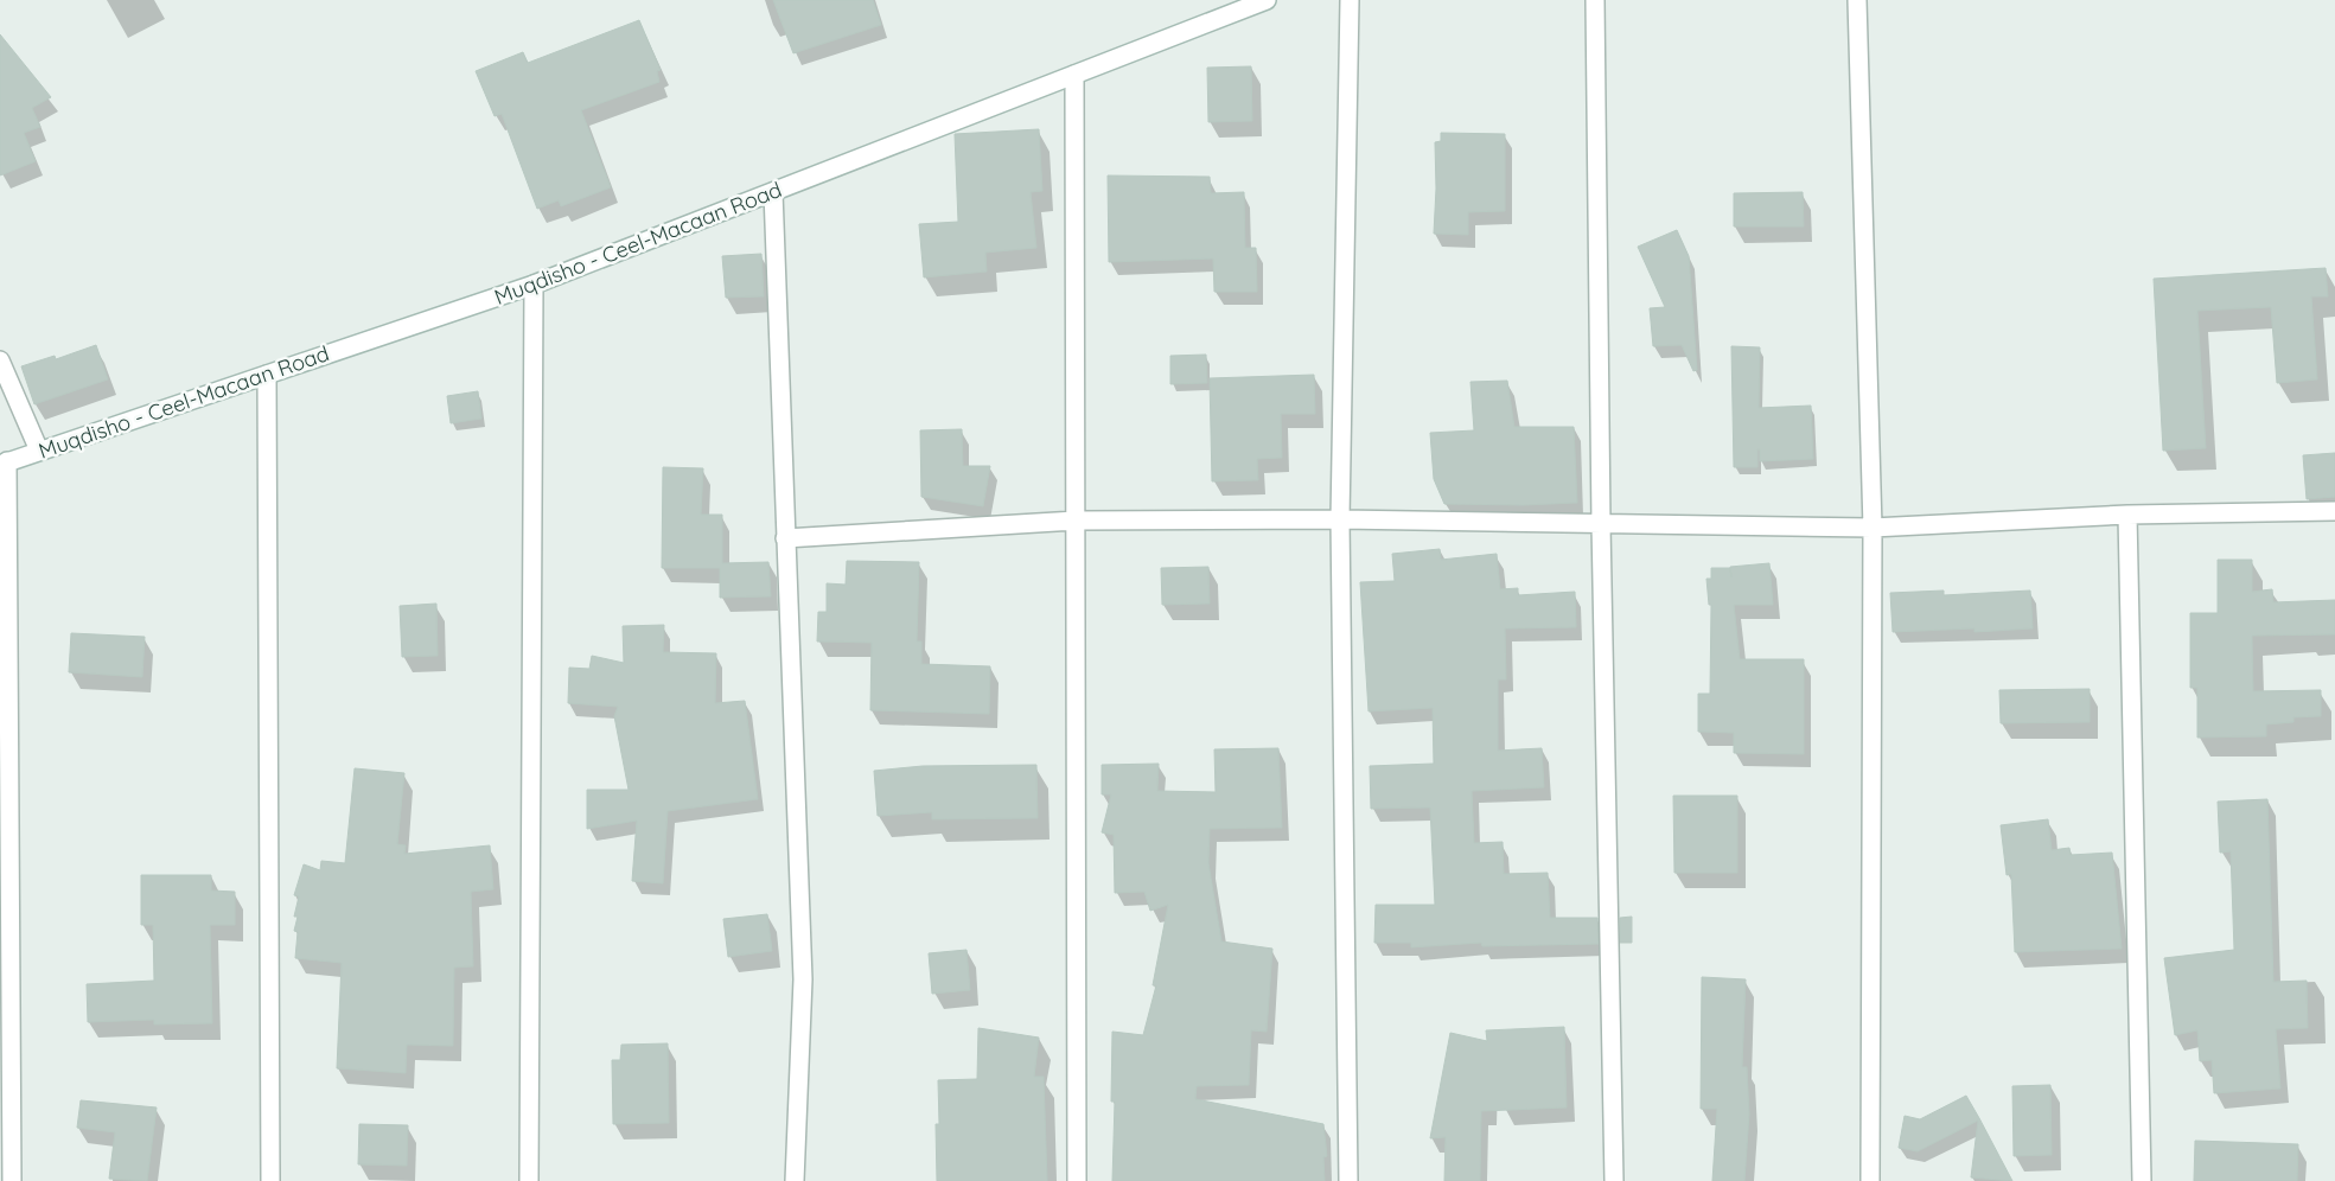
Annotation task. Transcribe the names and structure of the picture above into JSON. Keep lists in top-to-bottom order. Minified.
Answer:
{"streets":{"street":["Muqdisho - Ceel-Macaan Road"]}}
